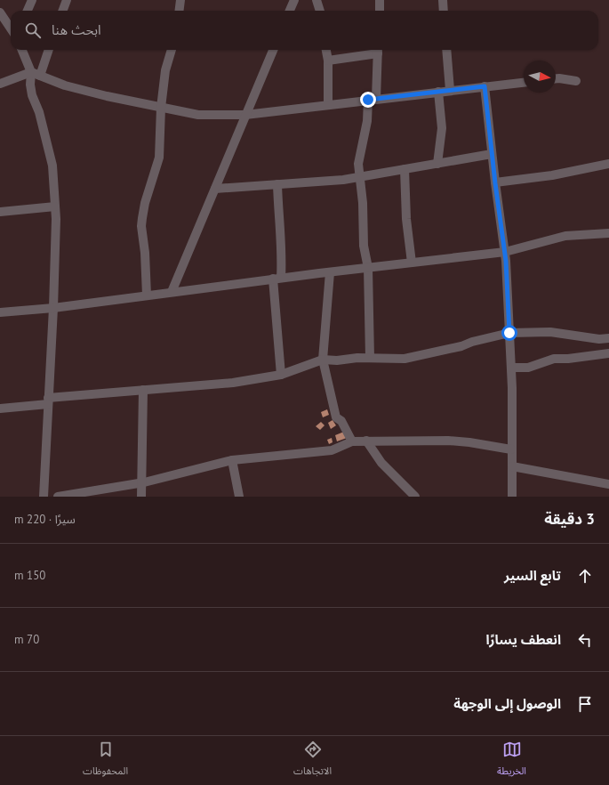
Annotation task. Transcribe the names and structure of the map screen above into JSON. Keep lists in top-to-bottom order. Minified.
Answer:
{"north":"right","page":{"search":"ابحث هنا","heading":["3 دقيقة","سيرًا · 220 m"],"list":[["تابع السير","150 m"],["انعطف يسارًا","70 m"],"الوصول إلى الوجهة"],"nav":["الخريطة","الاتجاهات","المحفوظات"]}}
